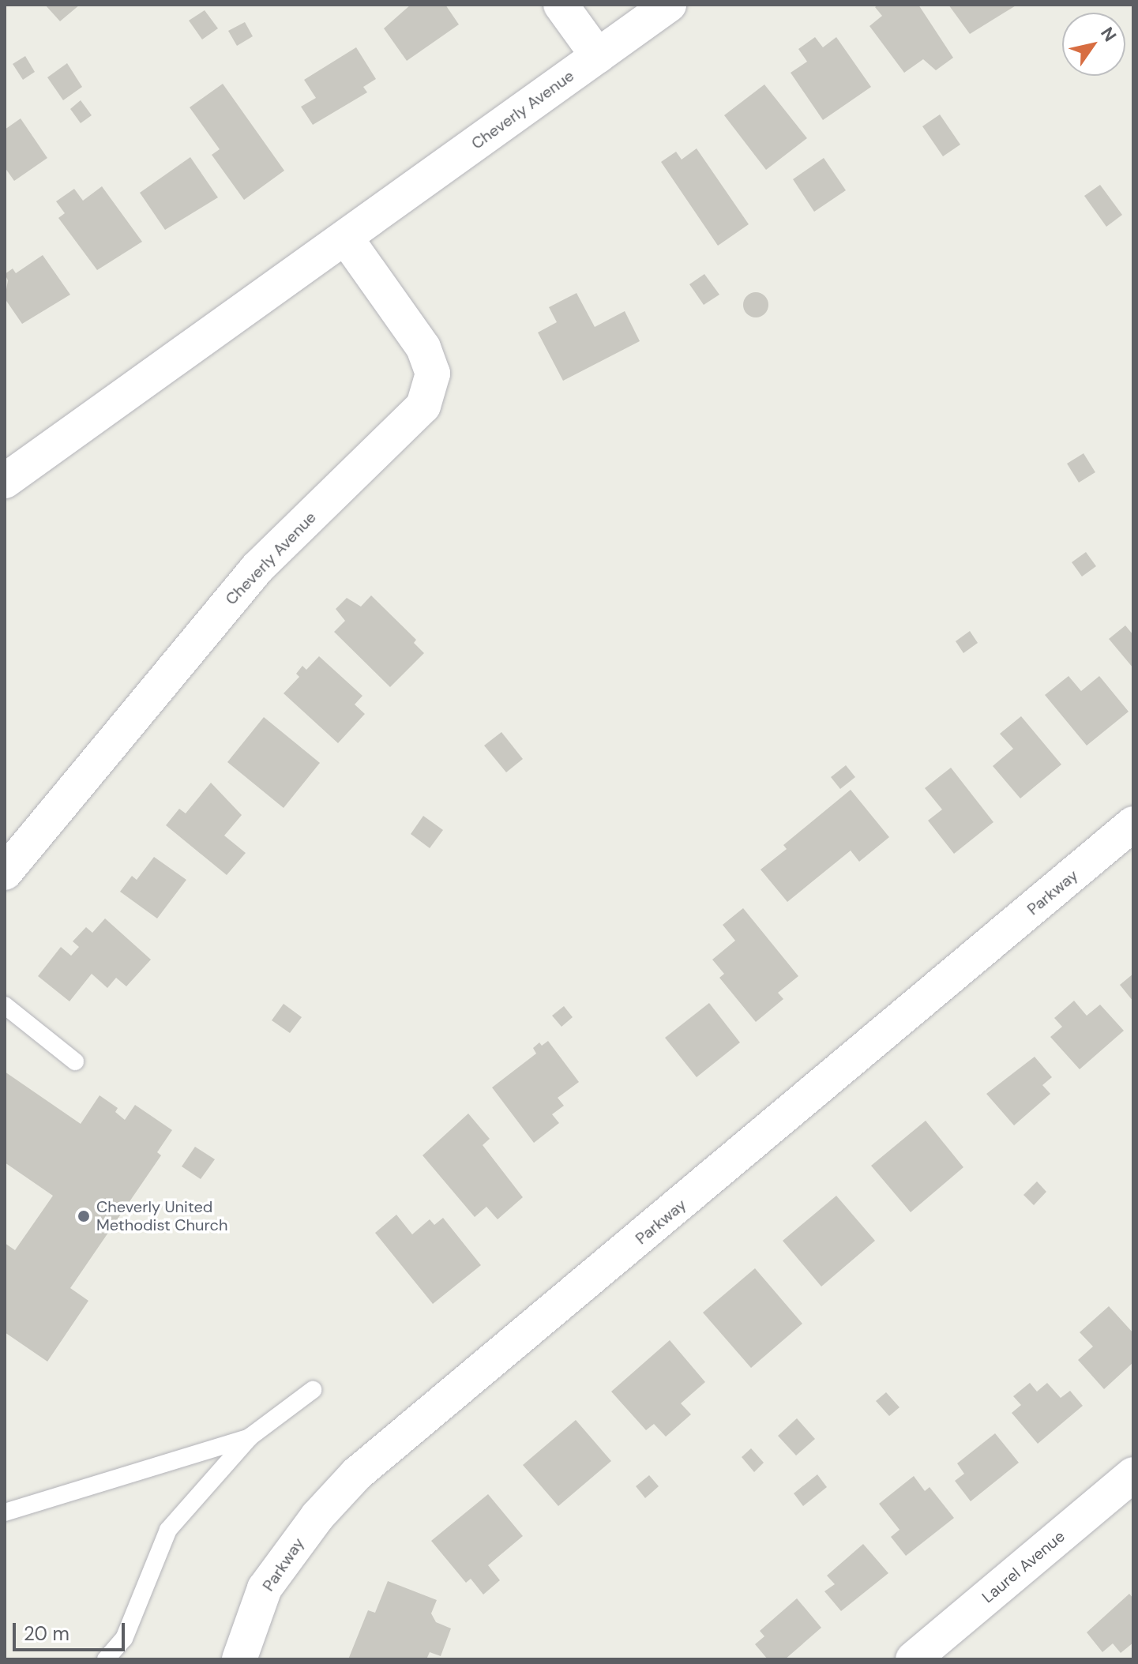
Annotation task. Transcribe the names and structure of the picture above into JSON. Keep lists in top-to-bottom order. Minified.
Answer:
{"streets":{"street":["Cheverly Avenue","Parkway","Laurel Avenue"]},"places":["Cheverly United Methodist Church"],"scale_bar":"20 m","north":"top right"}
